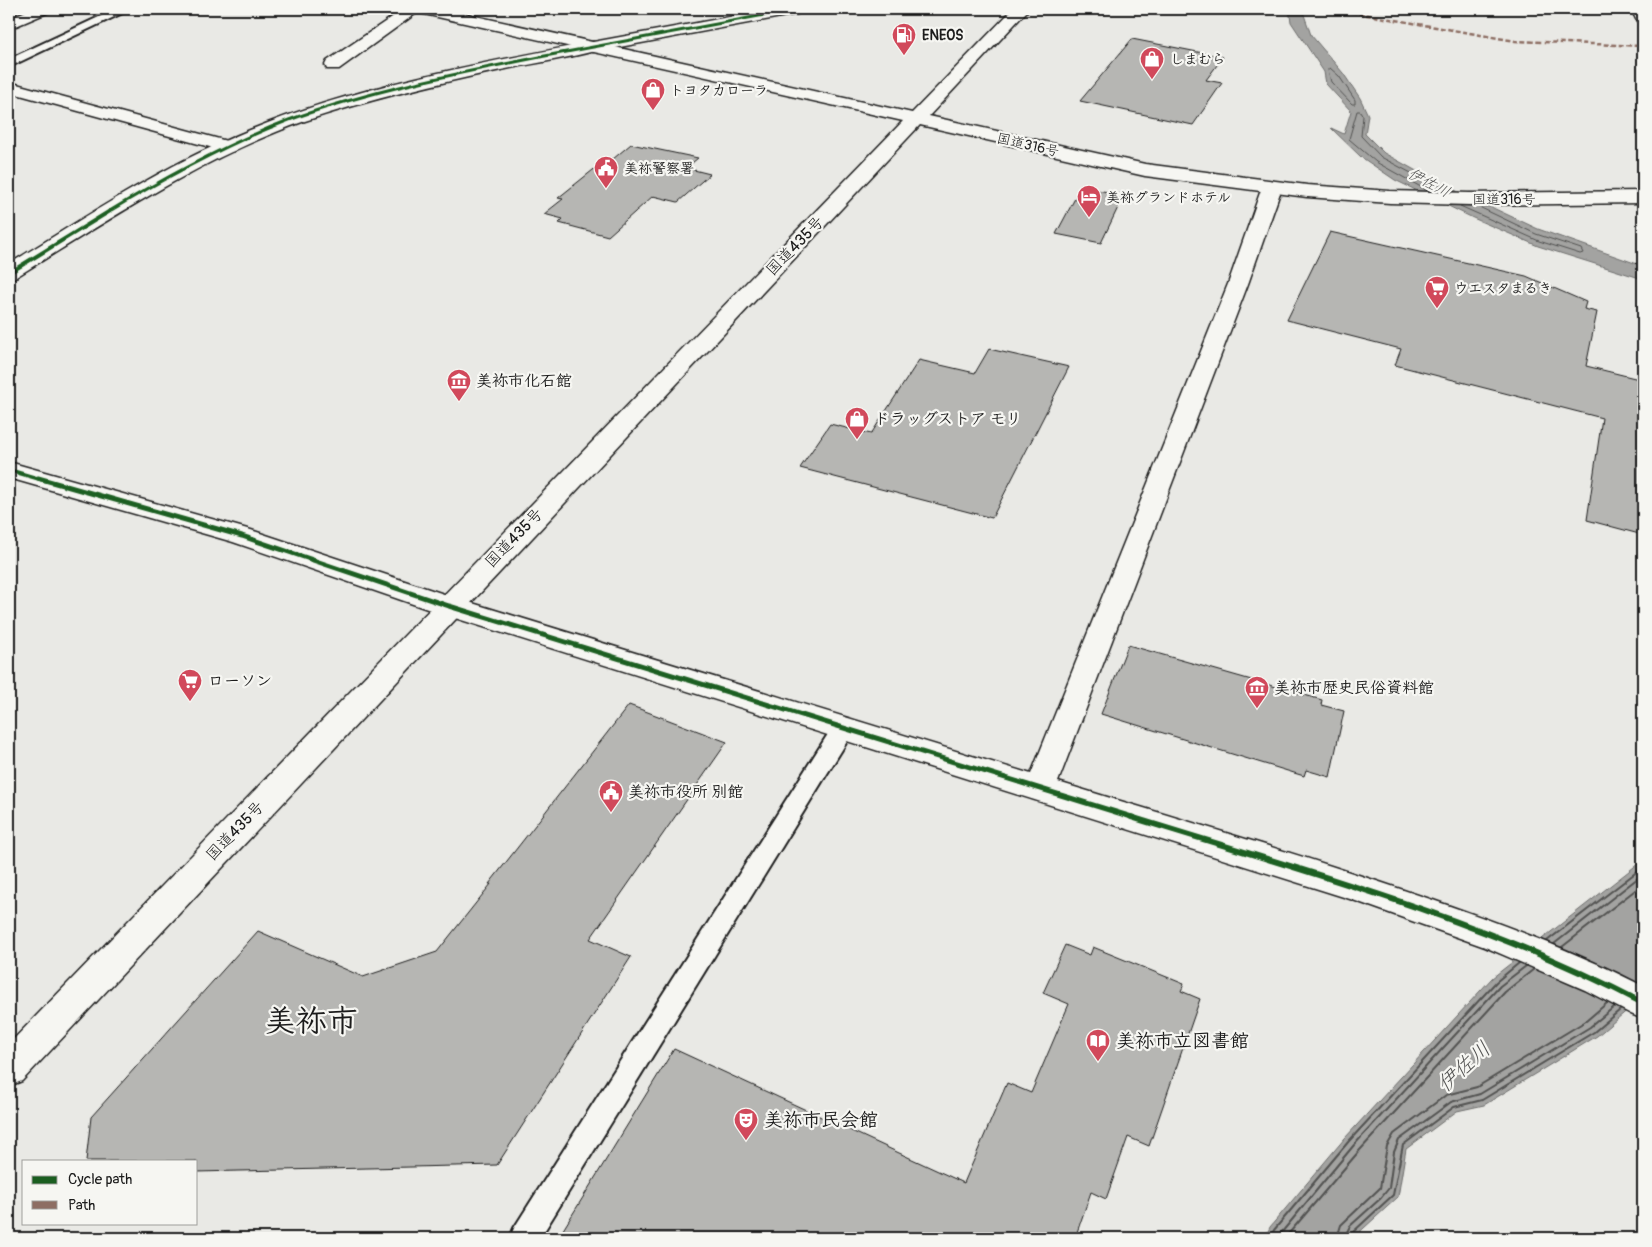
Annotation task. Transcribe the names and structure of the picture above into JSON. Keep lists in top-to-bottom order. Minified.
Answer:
{"streets":{"main road":["国道316号","国道435号"]},"crossings":[["国道316号","国道435号"]],"districts":["美祢市"],"water":["伊佐川"],"places":{"fuel station":["ENEOS"],"shop":["しまむら","トヨタカローラ","ドラッグストア モリ"],"public building":["美祢警察署","美祢市役所 別館"],"hotel":["美祢グランドホテル"],"supermarket":["ウエスタまるき","ローソン"],"museum":["美袮市化石館","美袮市歴史民俗資料館"],"library":["美祢市立図書館"],"theatre":["美祢市民会館"]},"legend":["Cycle path","Path"]}
